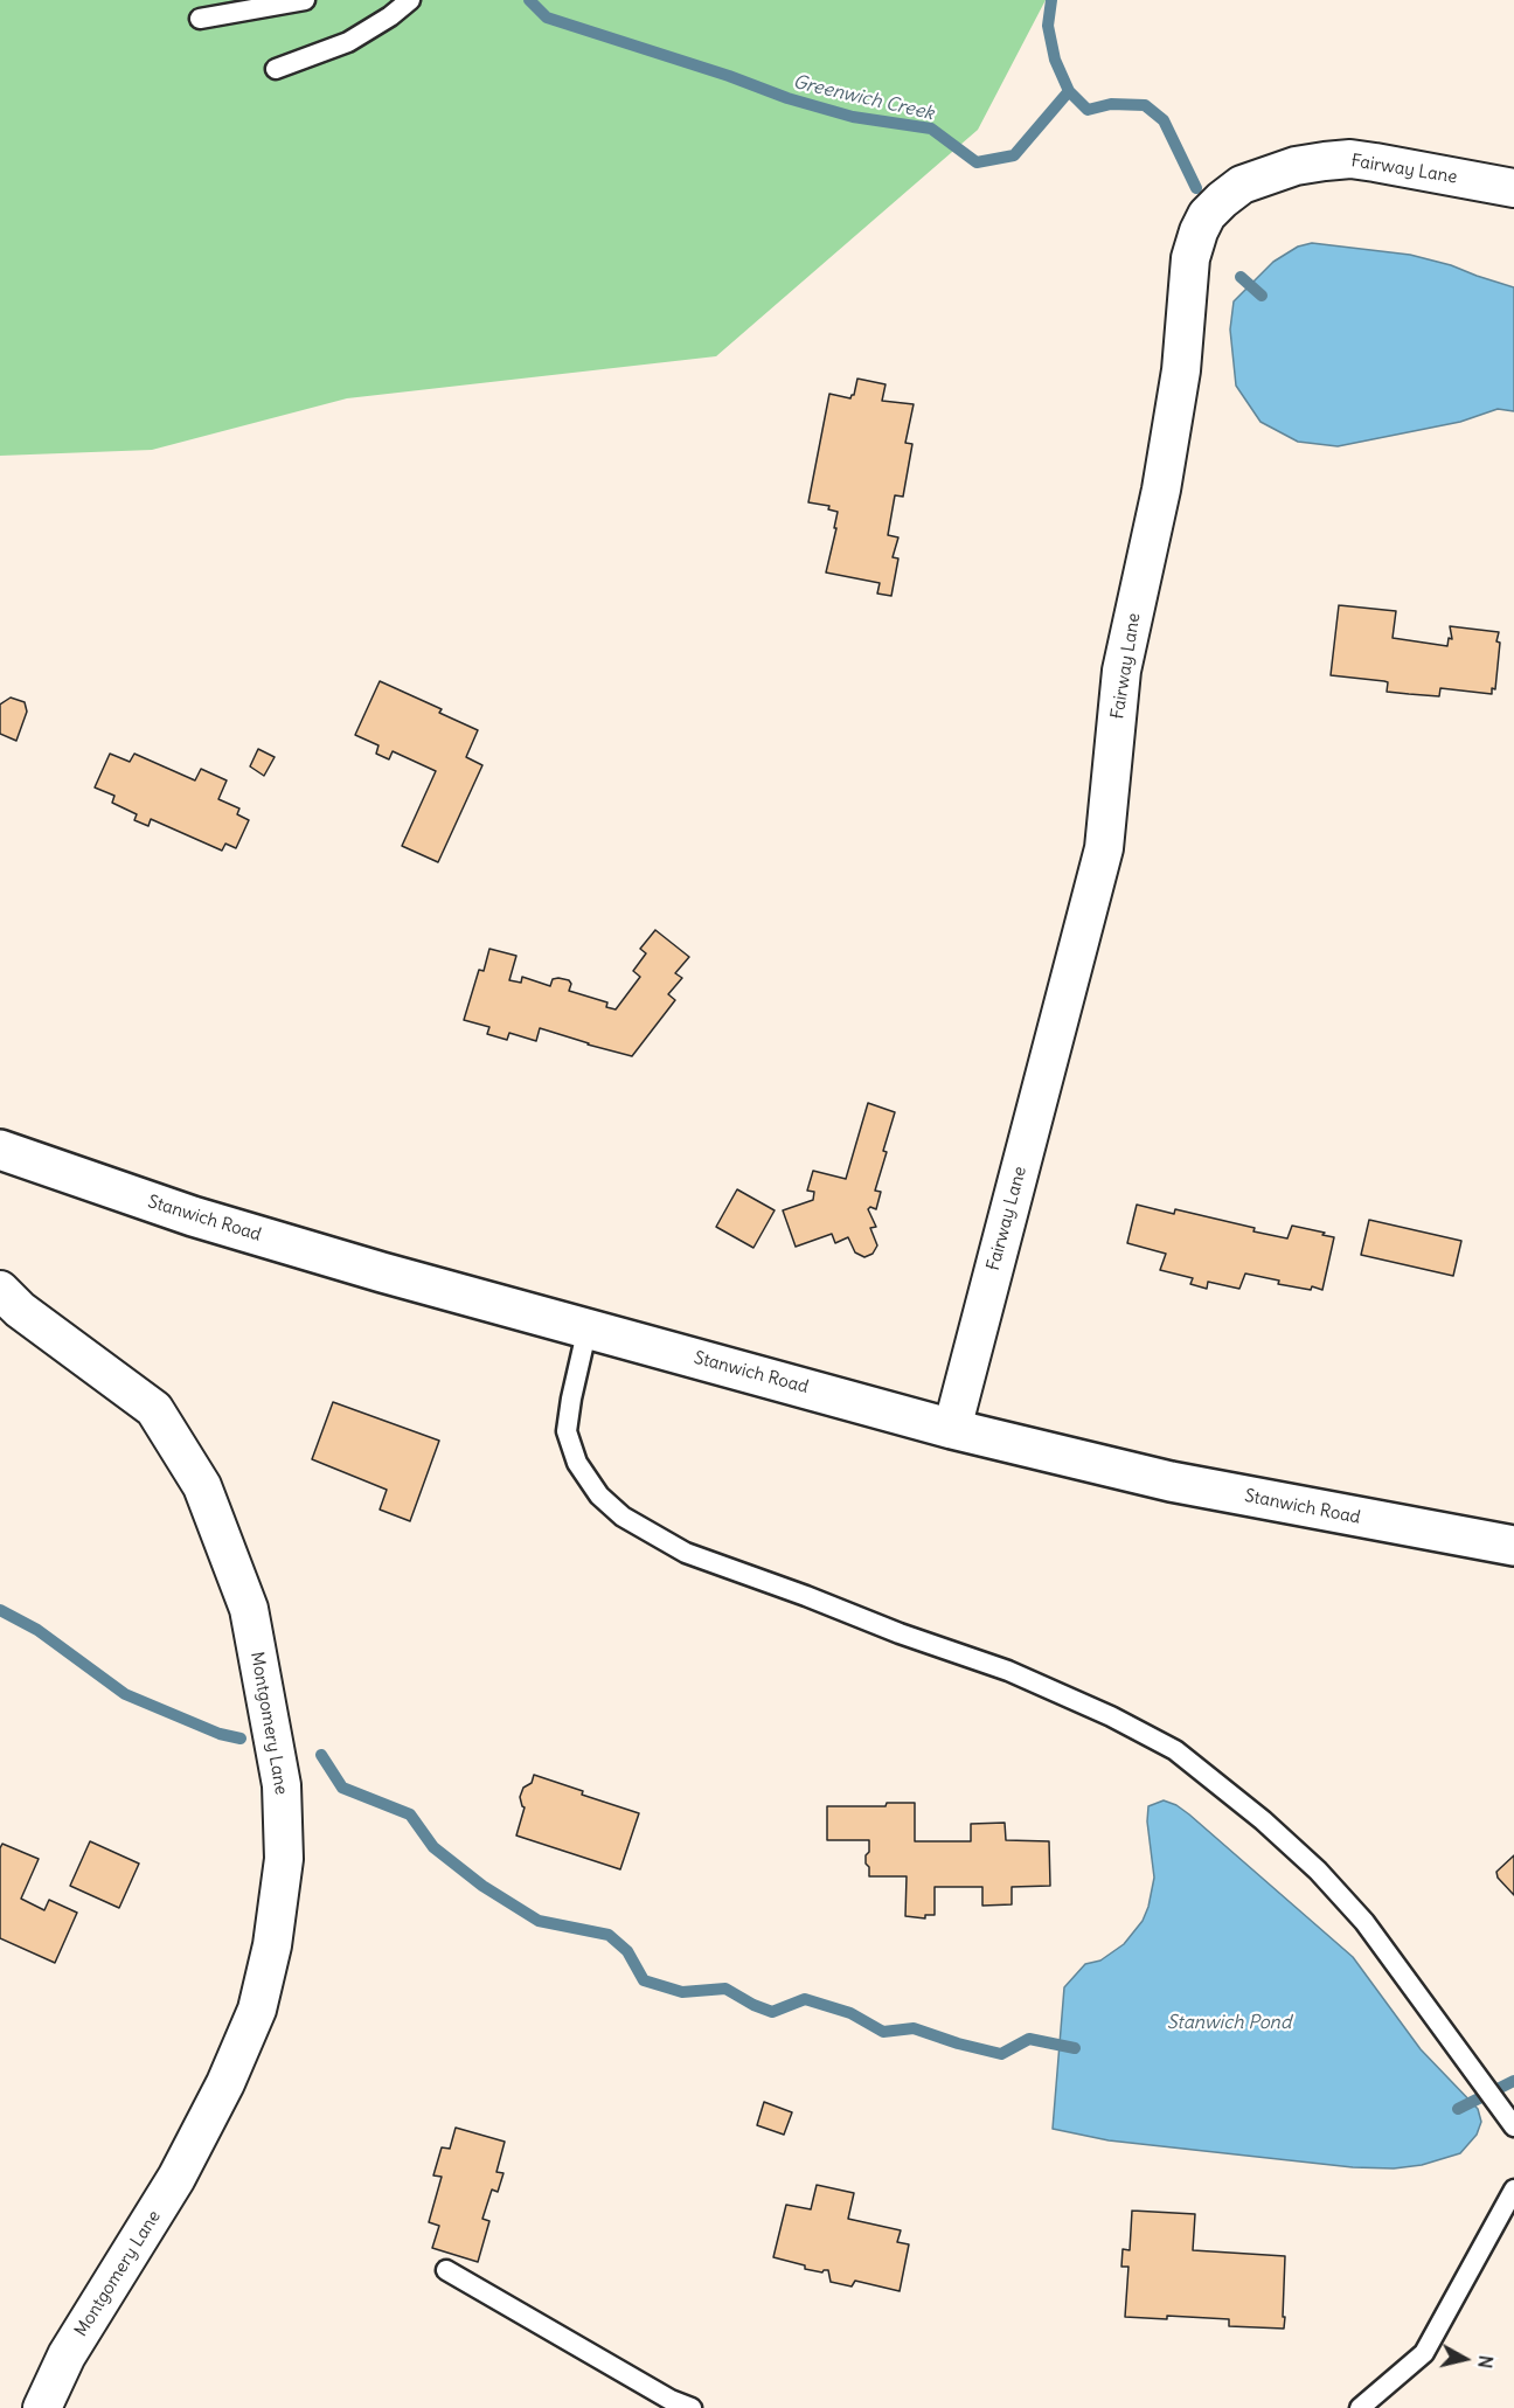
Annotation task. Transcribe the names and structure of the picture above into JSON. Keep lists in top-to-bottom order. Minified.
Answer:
{"streets":{"street":["Fairway Lane","Stanwich Road","Montgomery Lane"]},"crossings":[["Fairway Lane","Stanwich Road"]],"water":["Greenwich Creek","Stanwich Pond"],"north":"right"}
